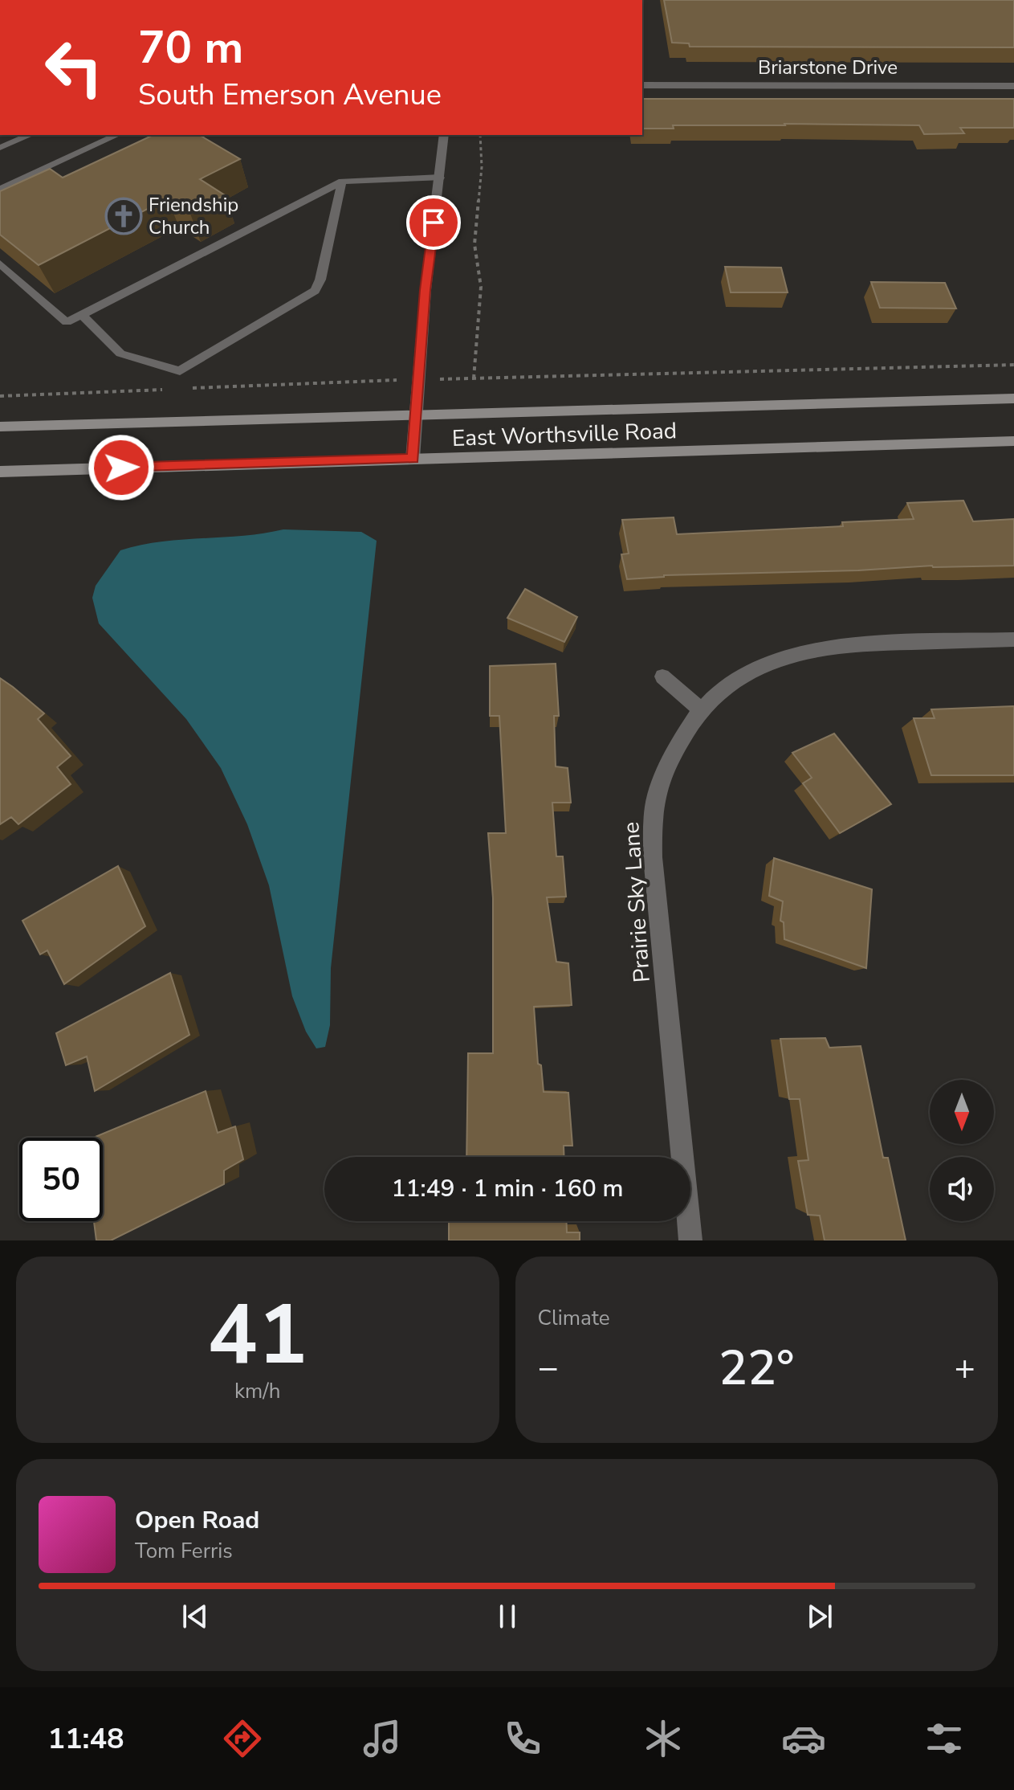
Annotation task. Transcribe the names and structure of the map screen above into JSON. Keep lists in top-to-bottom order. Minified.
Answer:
{"streets":{"main road":["East Worthsville Road"],"street":["Briarstone Drive","Prairie Sky Lane"]},"places":{"church":["Friendship Church"]},"north":"bottom","page":{"turn":["70 m","South Emerson Avenue"],"limit":"50","trip":"11:49 · 1 min · 160 m","tile":[["41","km/h"],"Climate"],"heat":["−","22°","+"],"song":["Open Road","Tom Ferris"],"tabs":"11:48"}}
